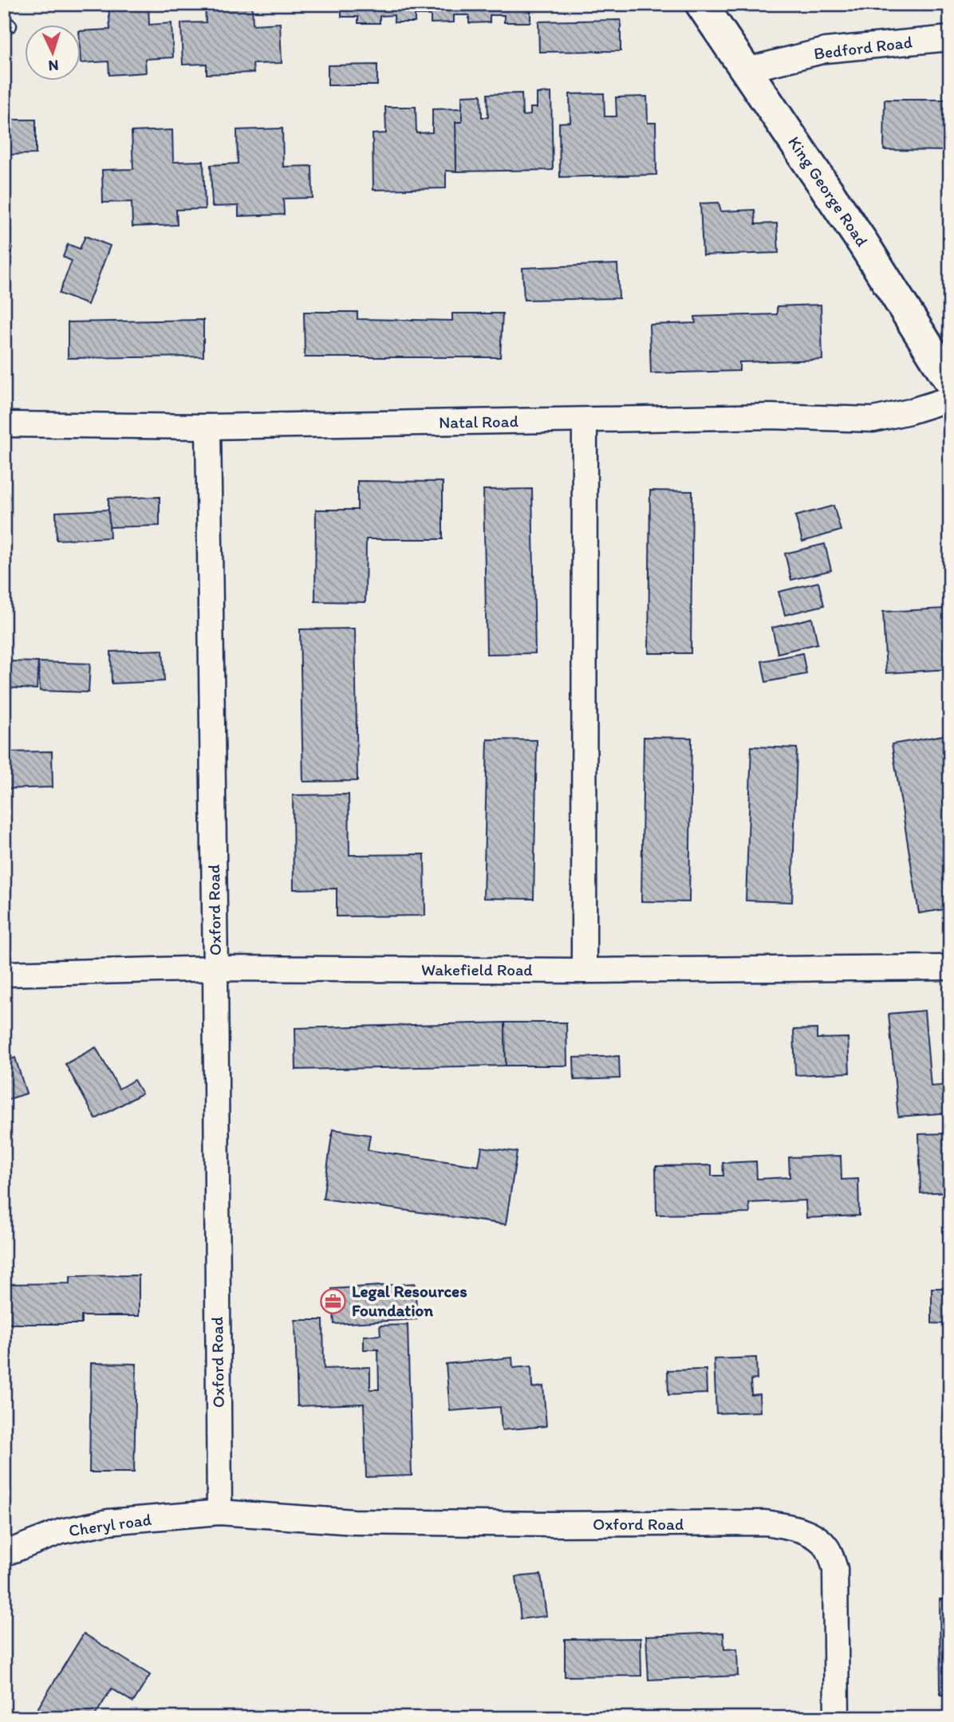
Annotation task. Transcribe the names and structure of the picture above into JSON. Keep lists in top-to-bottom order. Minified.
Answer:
{"streets":{"main road":["King George Road"],"street":["Bedford Road","Natal Road","Oxford Road","Wakefield Road","Cheryl road"]},"crossings":[["Bedford Road","King George Road"],["Natal Road","Oxford Road"],["Oxford Road","Wakefield Road"],["Oxford Road","Cheryl road"]],"places":{"office":["Legal Resources Foundation"]},"north":"bottom"}
